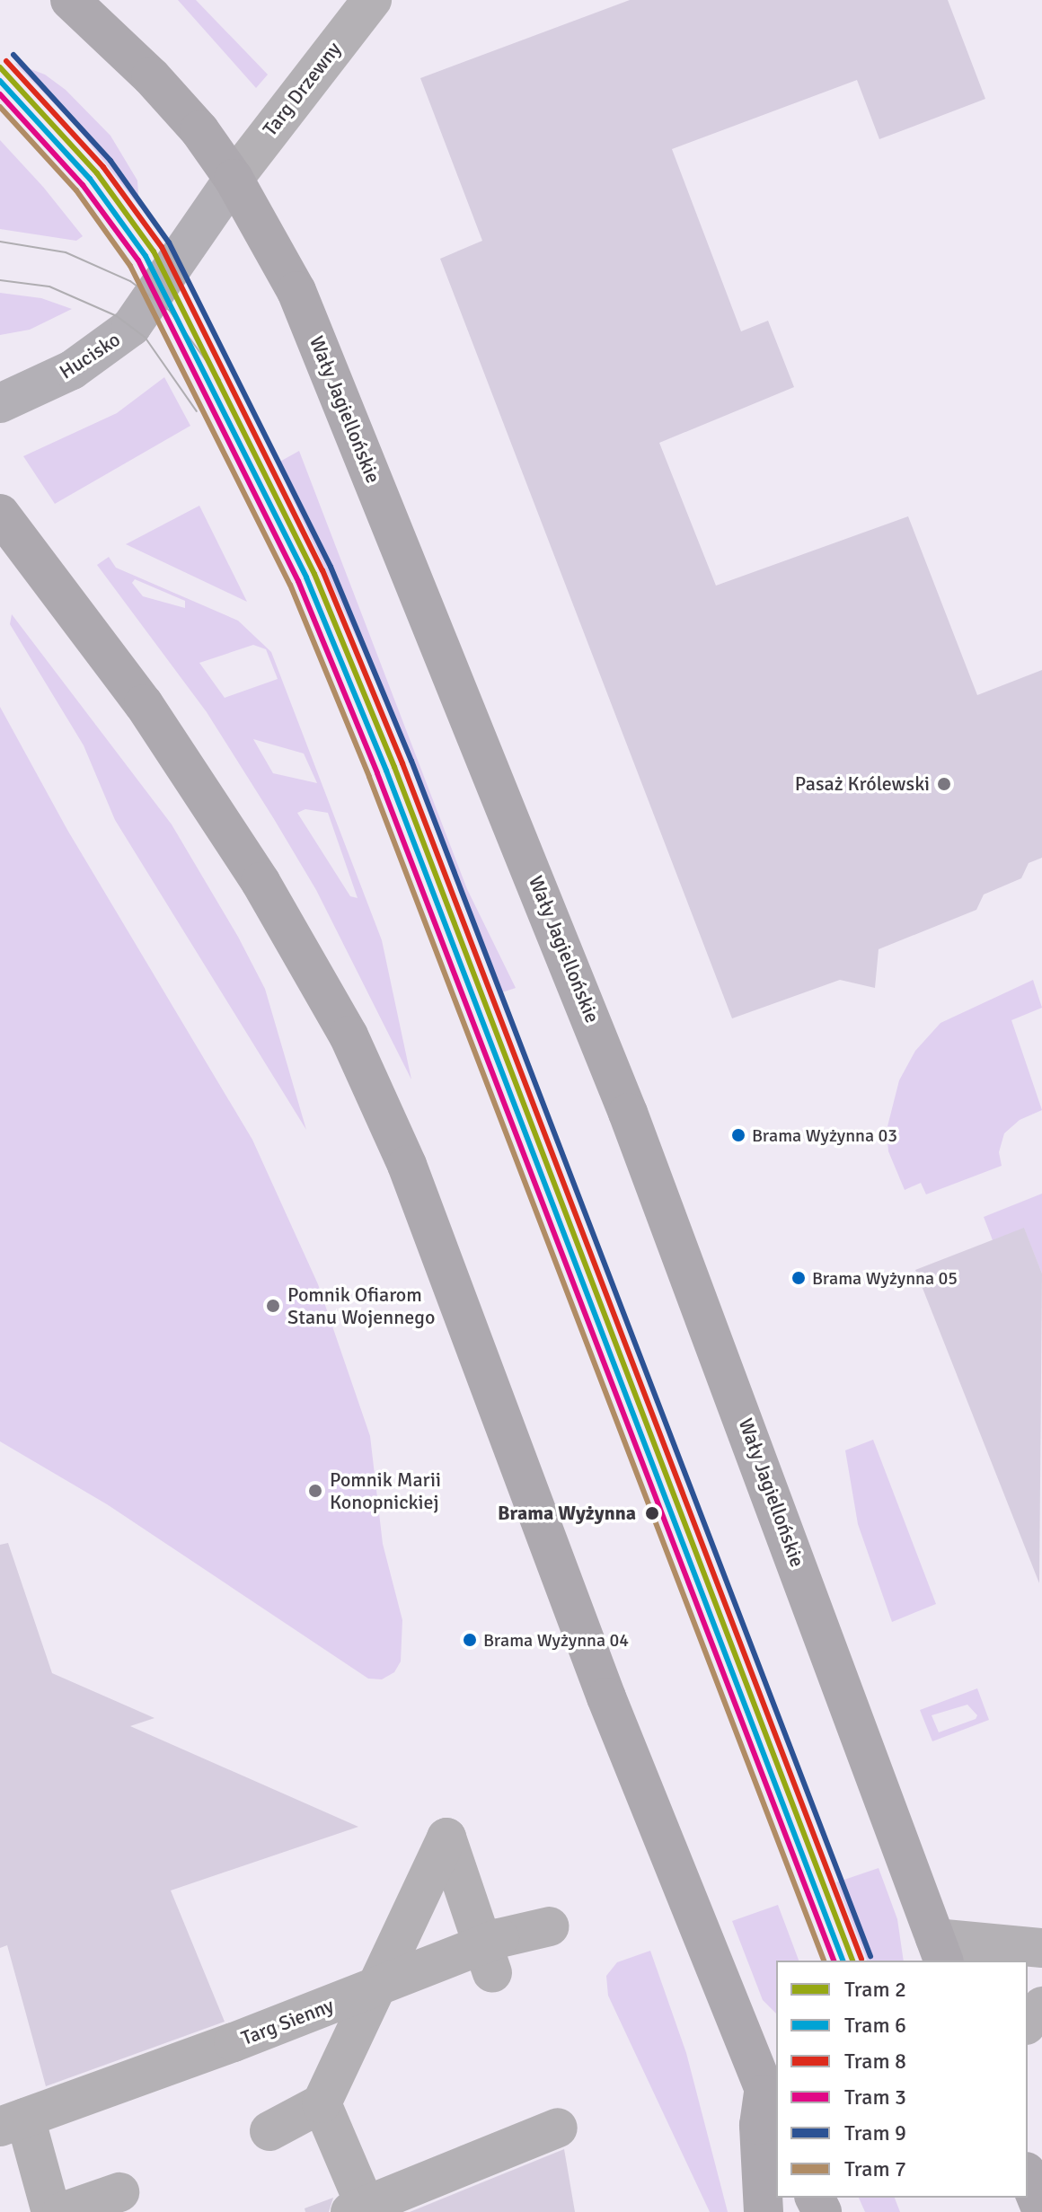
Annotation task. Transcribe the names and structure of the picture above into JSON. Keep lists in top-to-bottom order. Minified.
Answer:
{"streets":{"main road":["Hucisko","Wały Jagiellońskie"],"street":["Targ Drzewny","Targ Sienny"]},"crossings":[["Targ Drzewny","Hucisko"],["Targ Drzewny","Wały Jagiellońskie"],["Hucisko","Wały Jagiellońskie"]],"places":["Pasaż Królewski","Brama Wyżynna 03","Brama Wyżynna 05","Pomnik Ofiarom Stanu Wojennego","Pomnik Marii Konopnickiej","Brama Wyżynna","Brama Wyżynna 04"],"lines":["tram line 9","tram line 8","tram line 2","tram line 6","tram line 3","tram line 7"],"legend":["Tram 2","Tram 6","Tram 8","Tram 3","Tram 9","Tram 7"]}
